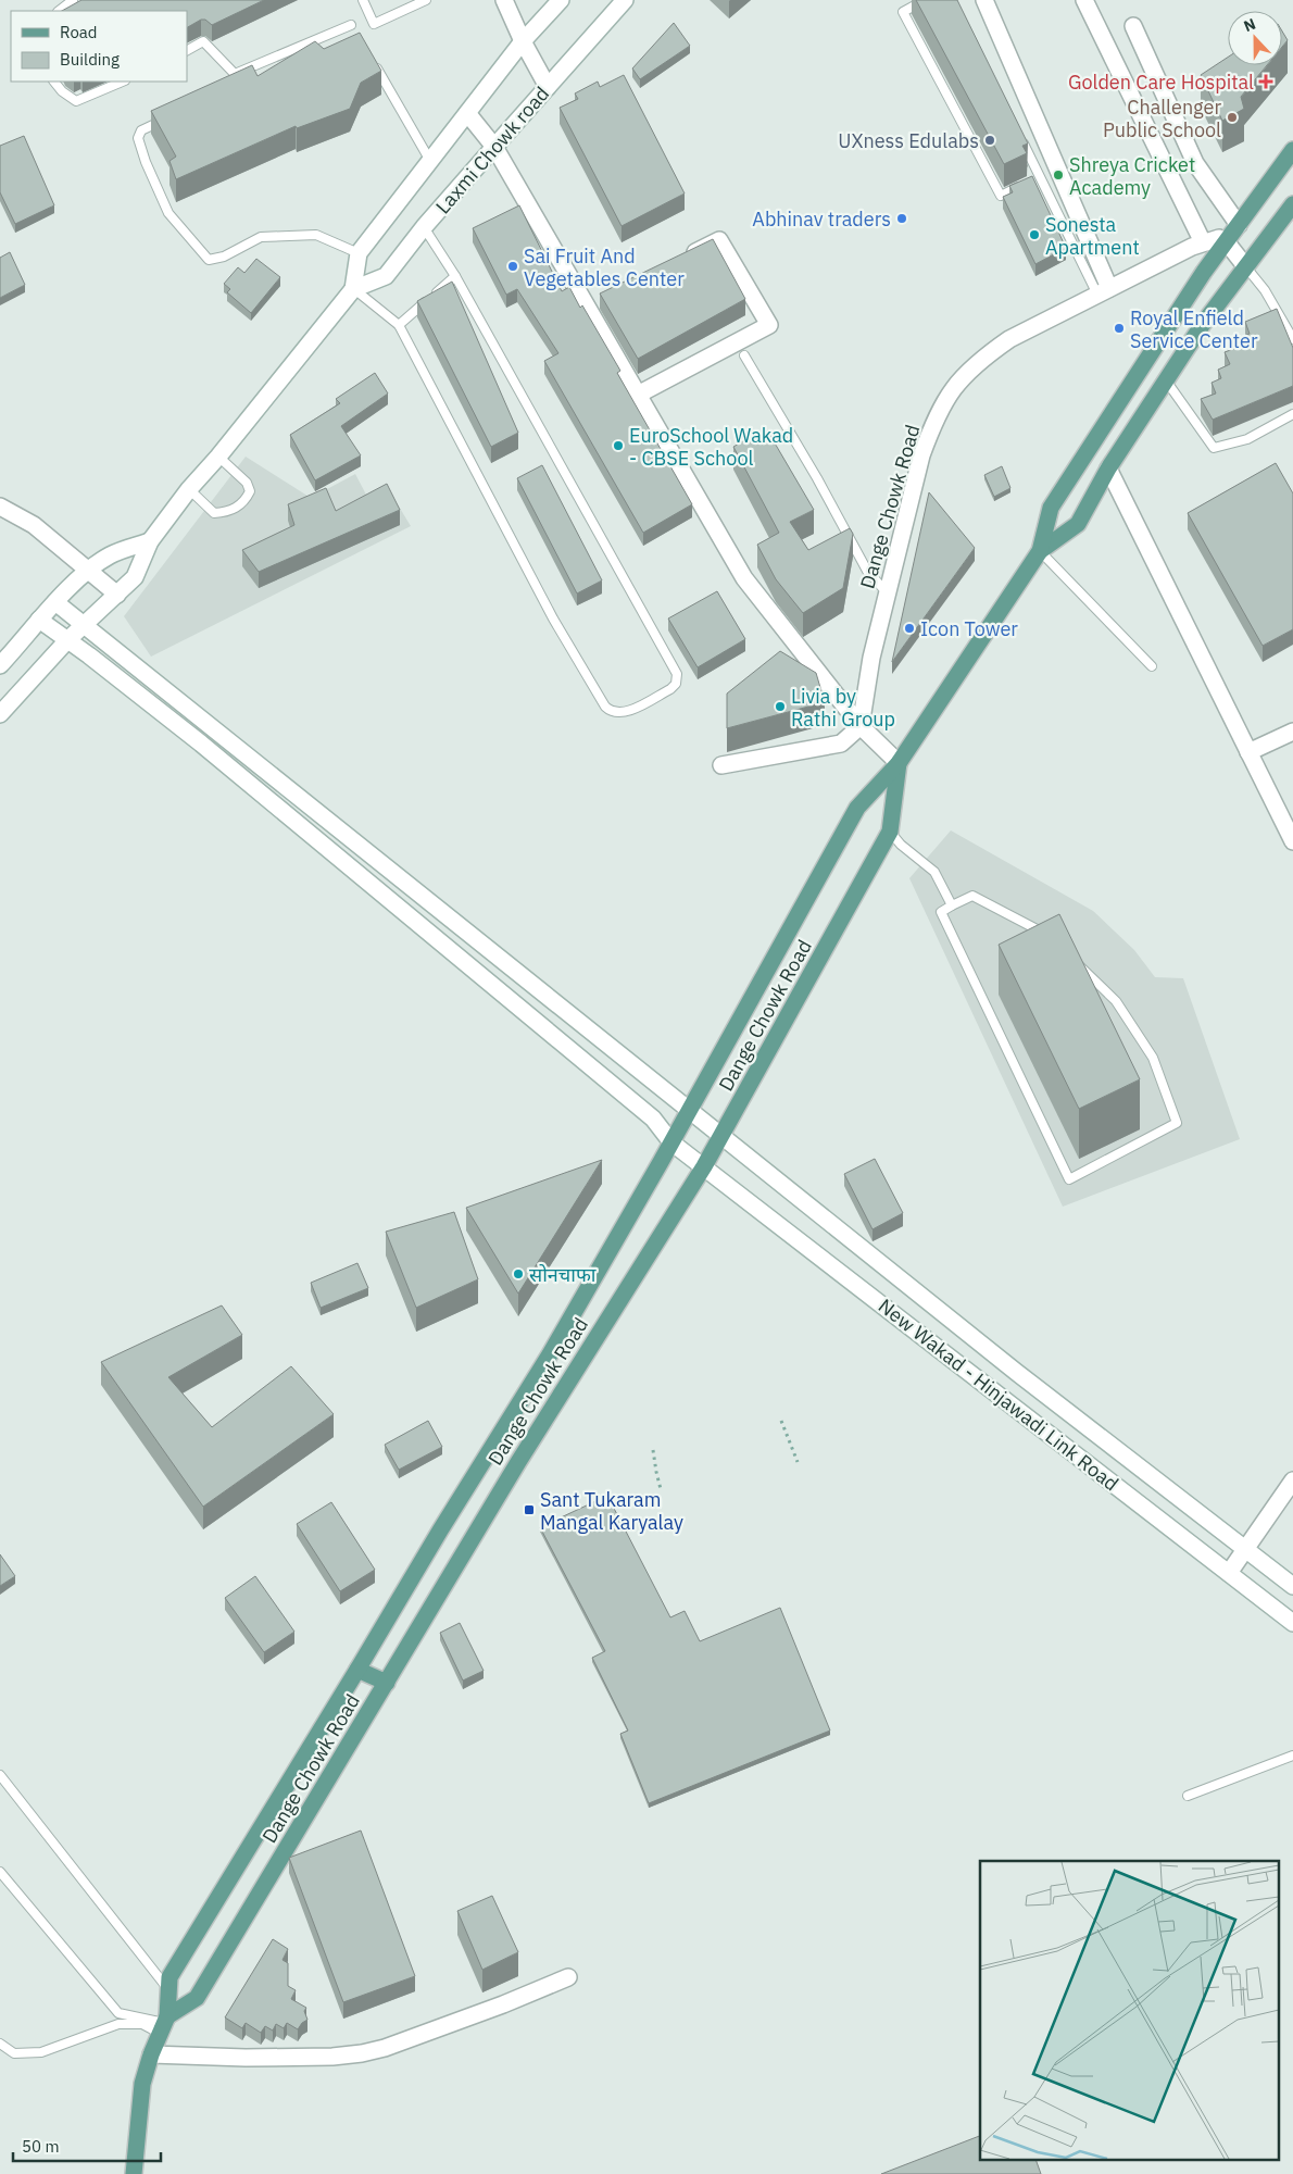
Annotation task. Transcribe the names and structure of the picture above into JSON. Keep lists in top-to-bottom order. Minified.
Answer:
{"streets":{"main road":["Laxmi Chowk road","Dange Chowk Road","New Wakad - Hinjawadi Link Road"]},"crossings":[["Laxmi Chowk road","New Wakad - Hinjawadi Link Road"],["Dange Chowk Road","New Wakad - Hinjawadi Link Road"]],"places":{"health":["Golden Care Hospital"],"other":["Challenger Public School","UXness Edulabs","Shreya Cricket Academy","Abhinav traders","Sonesta Apartment","Sai Fruit And Vegetables Center","Royal Enfield Service Center","EuroSchool Wakad - CBSE School","Icon Tower","Livia by Rathi Group","सोनचाफा"],"transit":["Sant Tukaram Mangal Karyalay"]},"legend":["Road","Building"],"scale_bar":"50 m","north":"top"}
